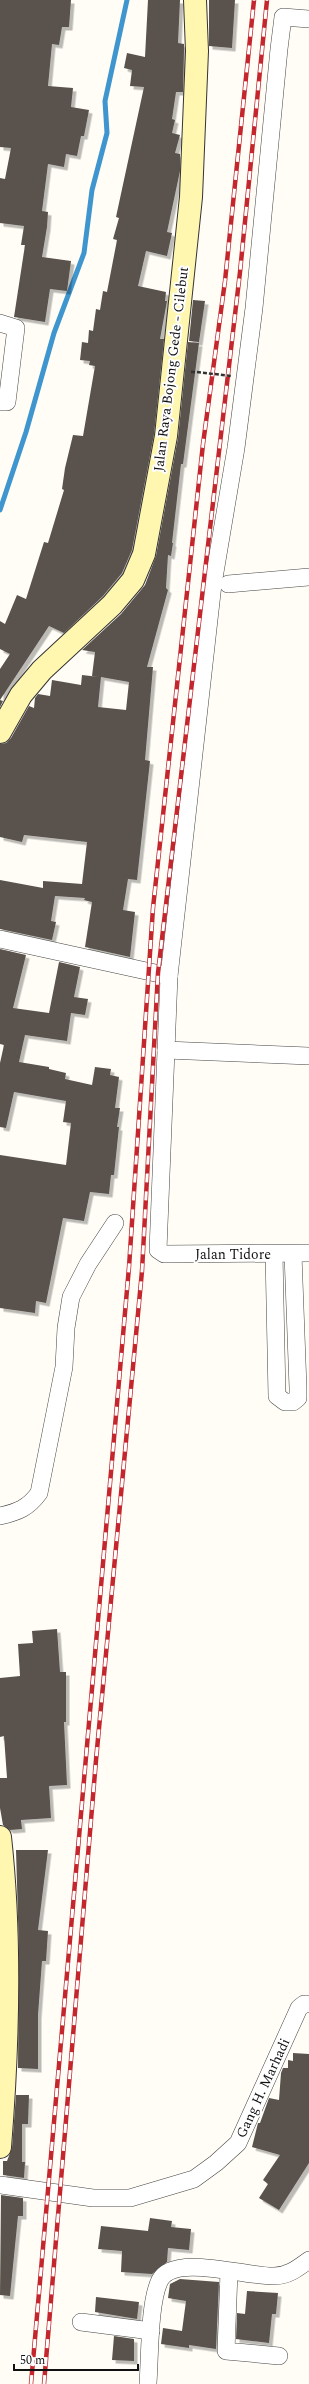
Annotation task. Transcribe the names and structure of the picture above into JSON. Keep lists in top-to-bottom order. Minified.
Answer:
{"streets":{"main road":["Jalan Raya Bojong Gede - Cilebut"],"street":["Jalan Tidore","Gang H. Marhadi"]},"scale_bar":"50 m"}
